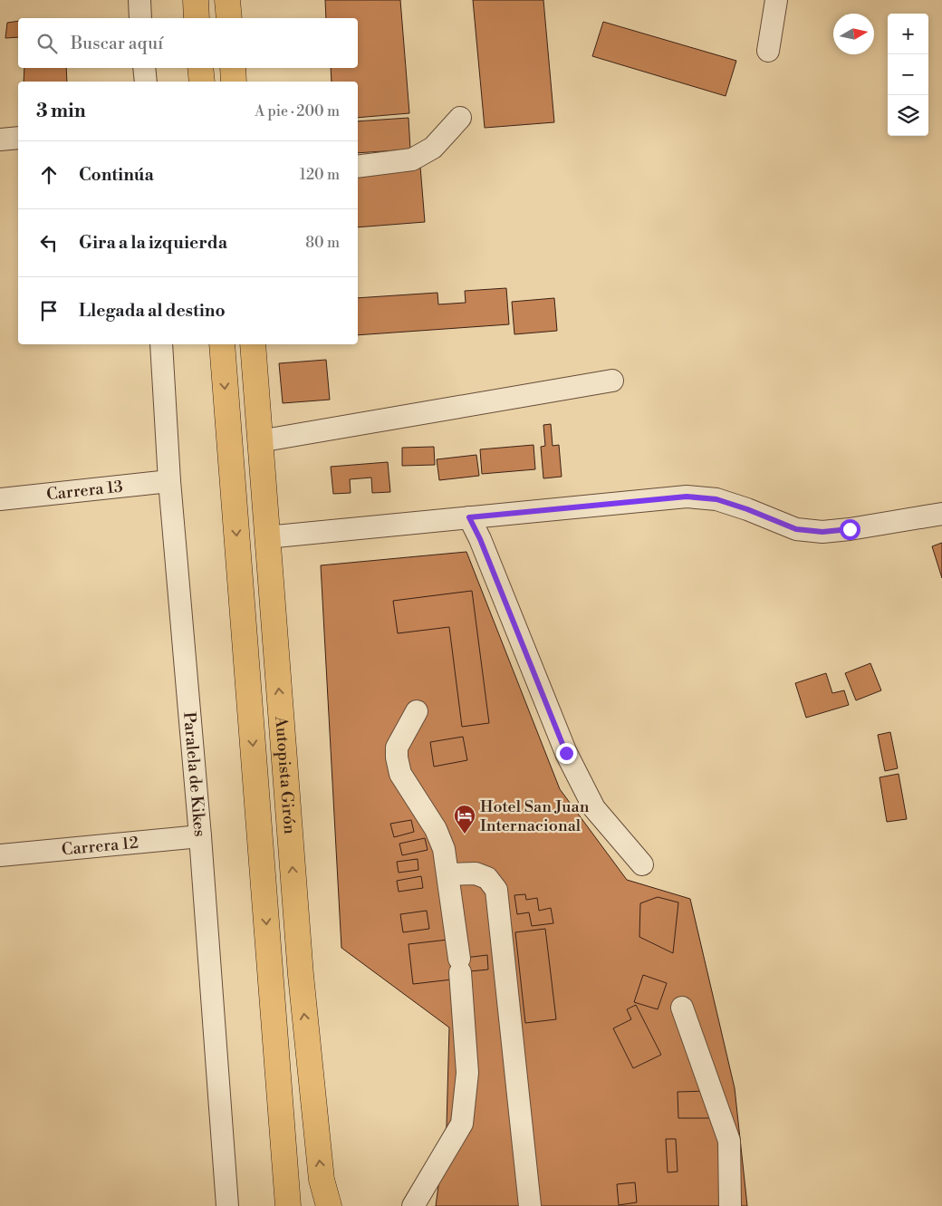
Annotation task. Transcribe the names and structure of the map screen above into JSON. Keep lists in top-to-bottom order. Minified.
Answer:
{"streets":{"highway":["Autopista Girón"],"street":["Carrera 13","Paralela de Kikes","Carrera 12"]},"crossings":[["Carrera 13","Paralela de Kikes"],["Paralela de Kikes","Carrera 12"]],"places":{"hotel":["Hotel San Juan Internacional"]},"north":"right","page":{"map_buttons":["+","−"],"search":"Buscar aquí","heading":["3 min","A pie · 200 m"],"list":[["Continúa","120 m"],["Gira a la izquierda","80 m"],"Llegada al destino"]}}
